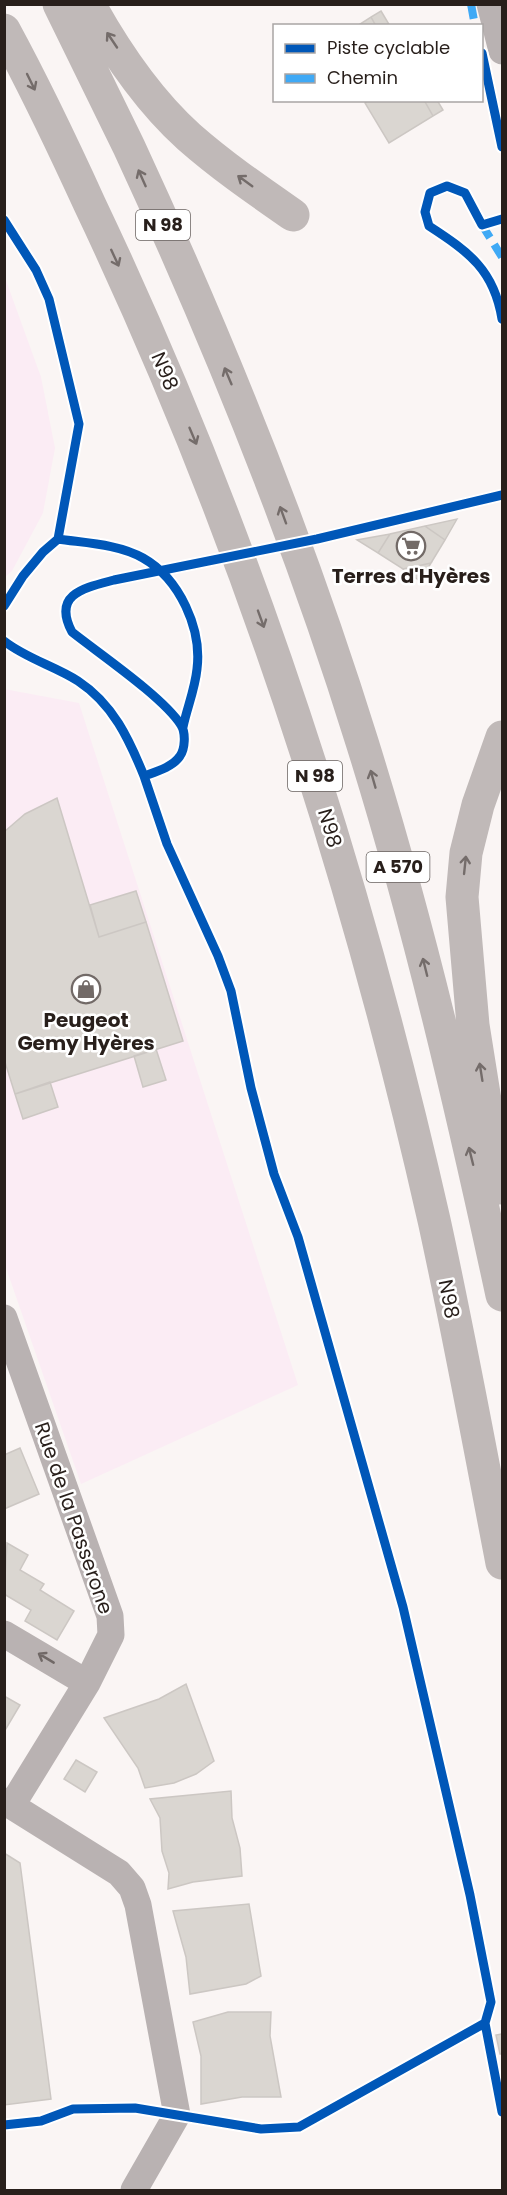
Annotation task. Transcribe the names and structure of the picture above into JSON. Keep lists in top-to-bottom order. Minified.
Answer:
{"streets":{"highway":["N 98","N98","A 570"],"street":["Rue de la Passerone"]},"places":{"supermarket":["Terres d'Hyères"],"shop":["Peugeot Gemy Hyères"]},"legend":["Piste cyclable","Chemin"]}
